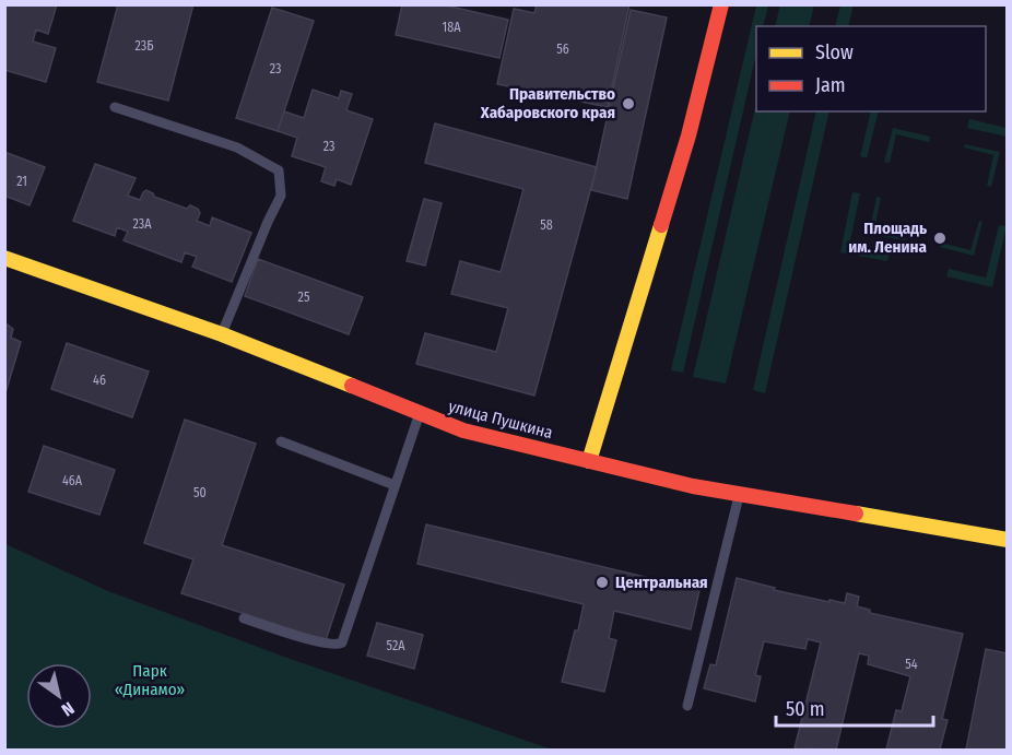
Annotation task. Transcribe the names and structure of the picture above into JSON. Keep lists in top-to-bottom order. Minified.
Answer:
{"streets":{"street":["улица Пушкина"]},"parks":["Парк «Динамо»"],"places":["Правительство Хабаровского края","Площадь им. Ленина","Центральная"],"house_numbers":["18А","23Б","56","23","23","21","23А","58","25","46","46А","50","52А","54"],"legend":["Slow","Jam"],"scale_bar":"50 m","north":"bottom right"}
